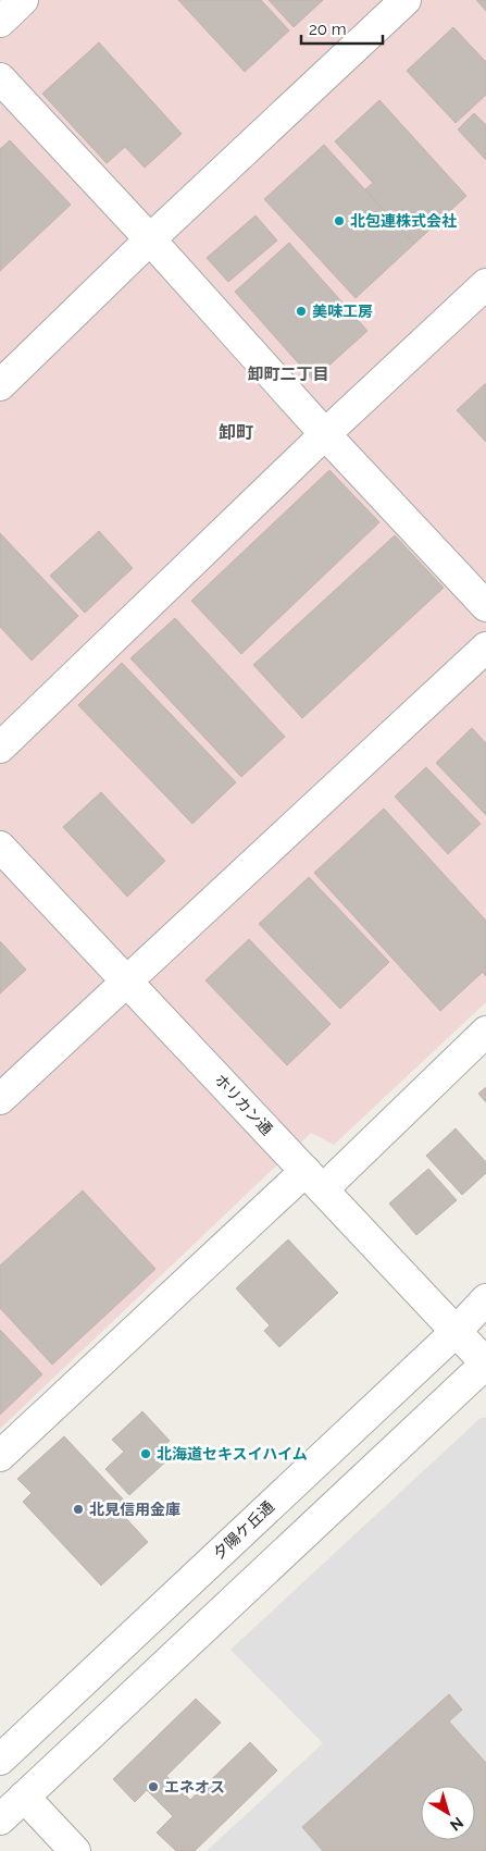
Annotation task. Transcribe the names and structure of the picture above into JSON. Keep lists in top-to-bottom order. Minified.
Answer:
{"streets":{"street":["ホリカン通","夕陽ケ丘通"]},"crossings":[["ホリカン通","夕陽ケ丘通"]],"districts":["卸町二丁目","卸町"],"places":["北包連株式会社","美味工房","北海道セキスイハイム","北見信用金庫","エネオス"],"scale_bar":"20 m","north":"bottom right"}
